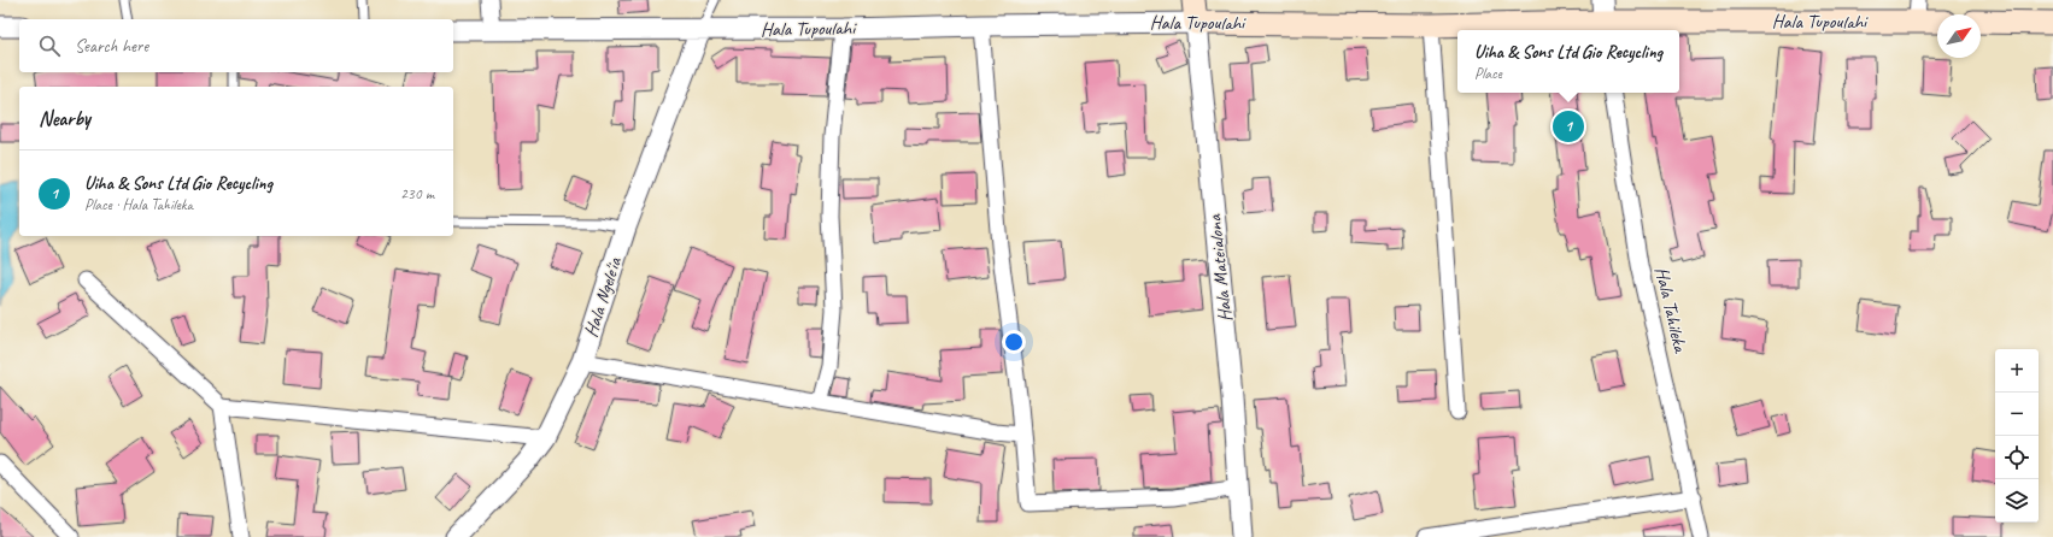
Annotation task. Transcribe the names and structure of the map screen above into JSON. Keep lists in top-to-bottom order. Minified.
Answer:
{"streets":{"main road":["Hala Tupoulahi","Hala Mateialona"],"street":["Hala Ngele'ia","Hala Tahileka"]},"crossings":[["Hala Tupoulahi","Hala Mateialona"],["Hala Tupoulahi","Hala Ngele'ia"]],"north":"top right","page":{"search":"Search here","popup":["Uiha & Sons Ltd Gio Recycling","Place"],"heading":"Nearby","pins":"1","list":[{"mark":"1","name":"Uiha & Sons Ltd Gio Recycling","note":"Place · Hala Tahileka","value":"230 m"}],"map_buttons":["+","−"]}}
